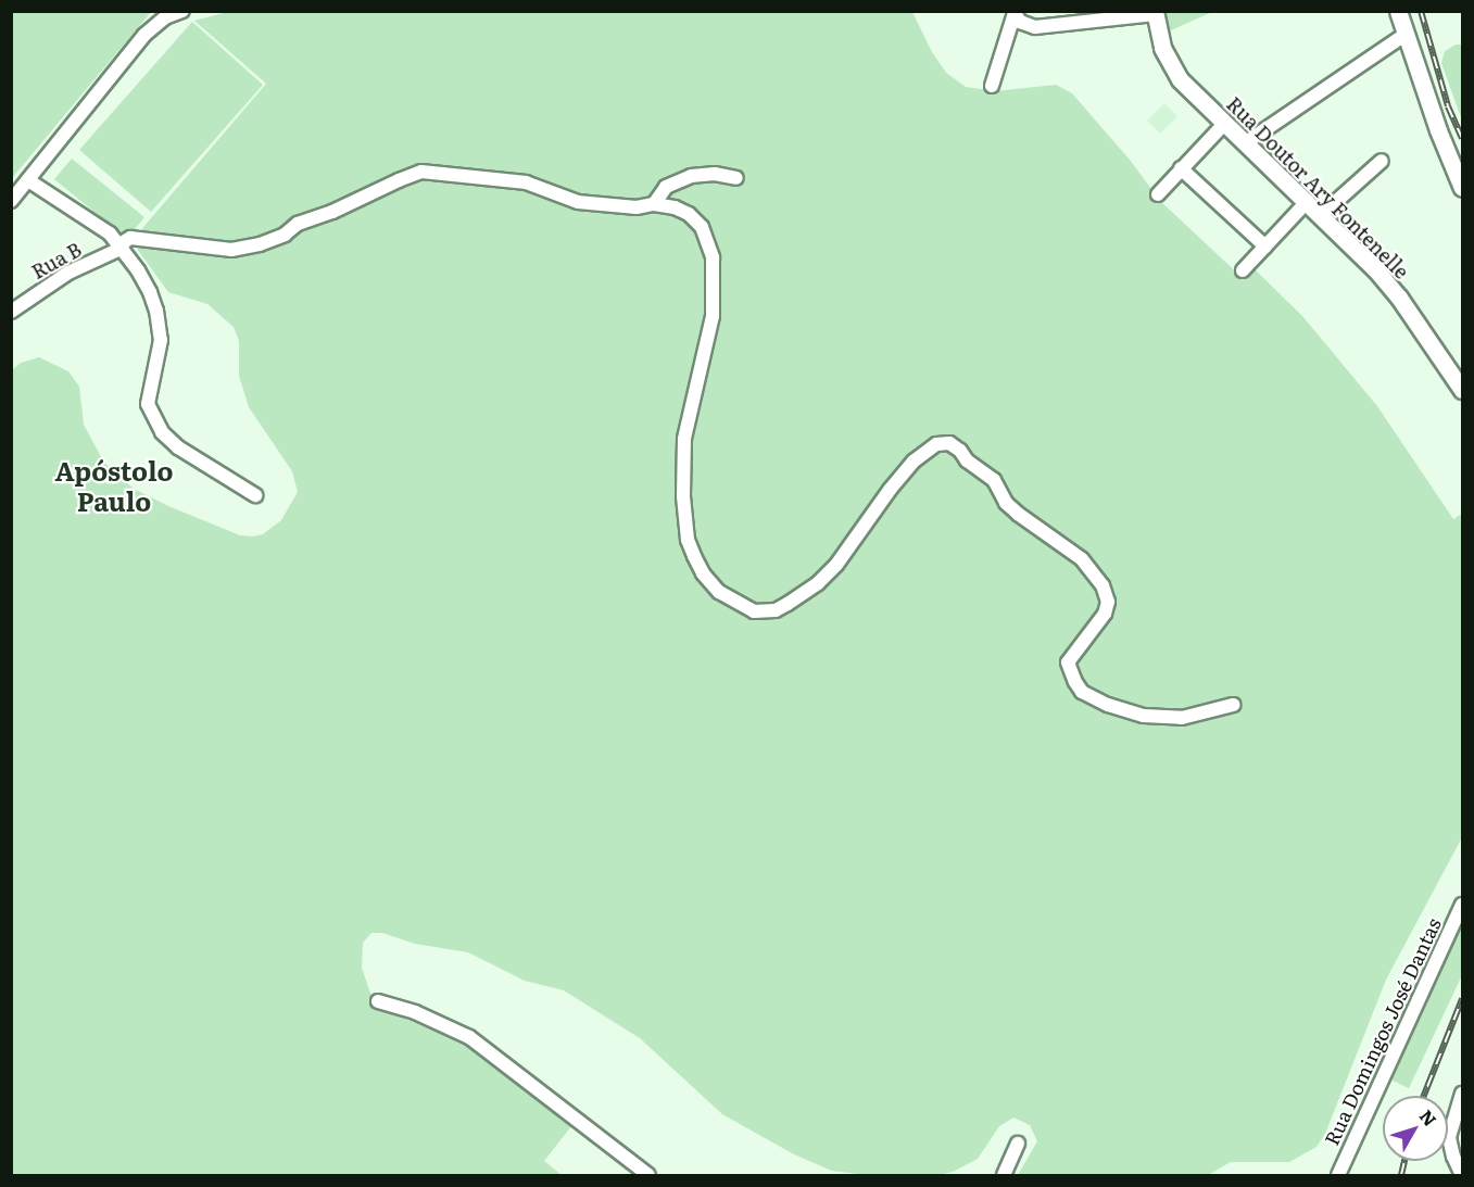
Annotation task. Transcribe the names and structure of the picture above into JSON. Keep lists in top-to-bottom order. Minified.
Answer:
{"streets":{"main road":["Rua Doutor Ary Fontenelle"],"street":["Rua B","Rua Domingos José Dantas"]},"districts":["Apóstolo Paulo"],"north":"top right"}
